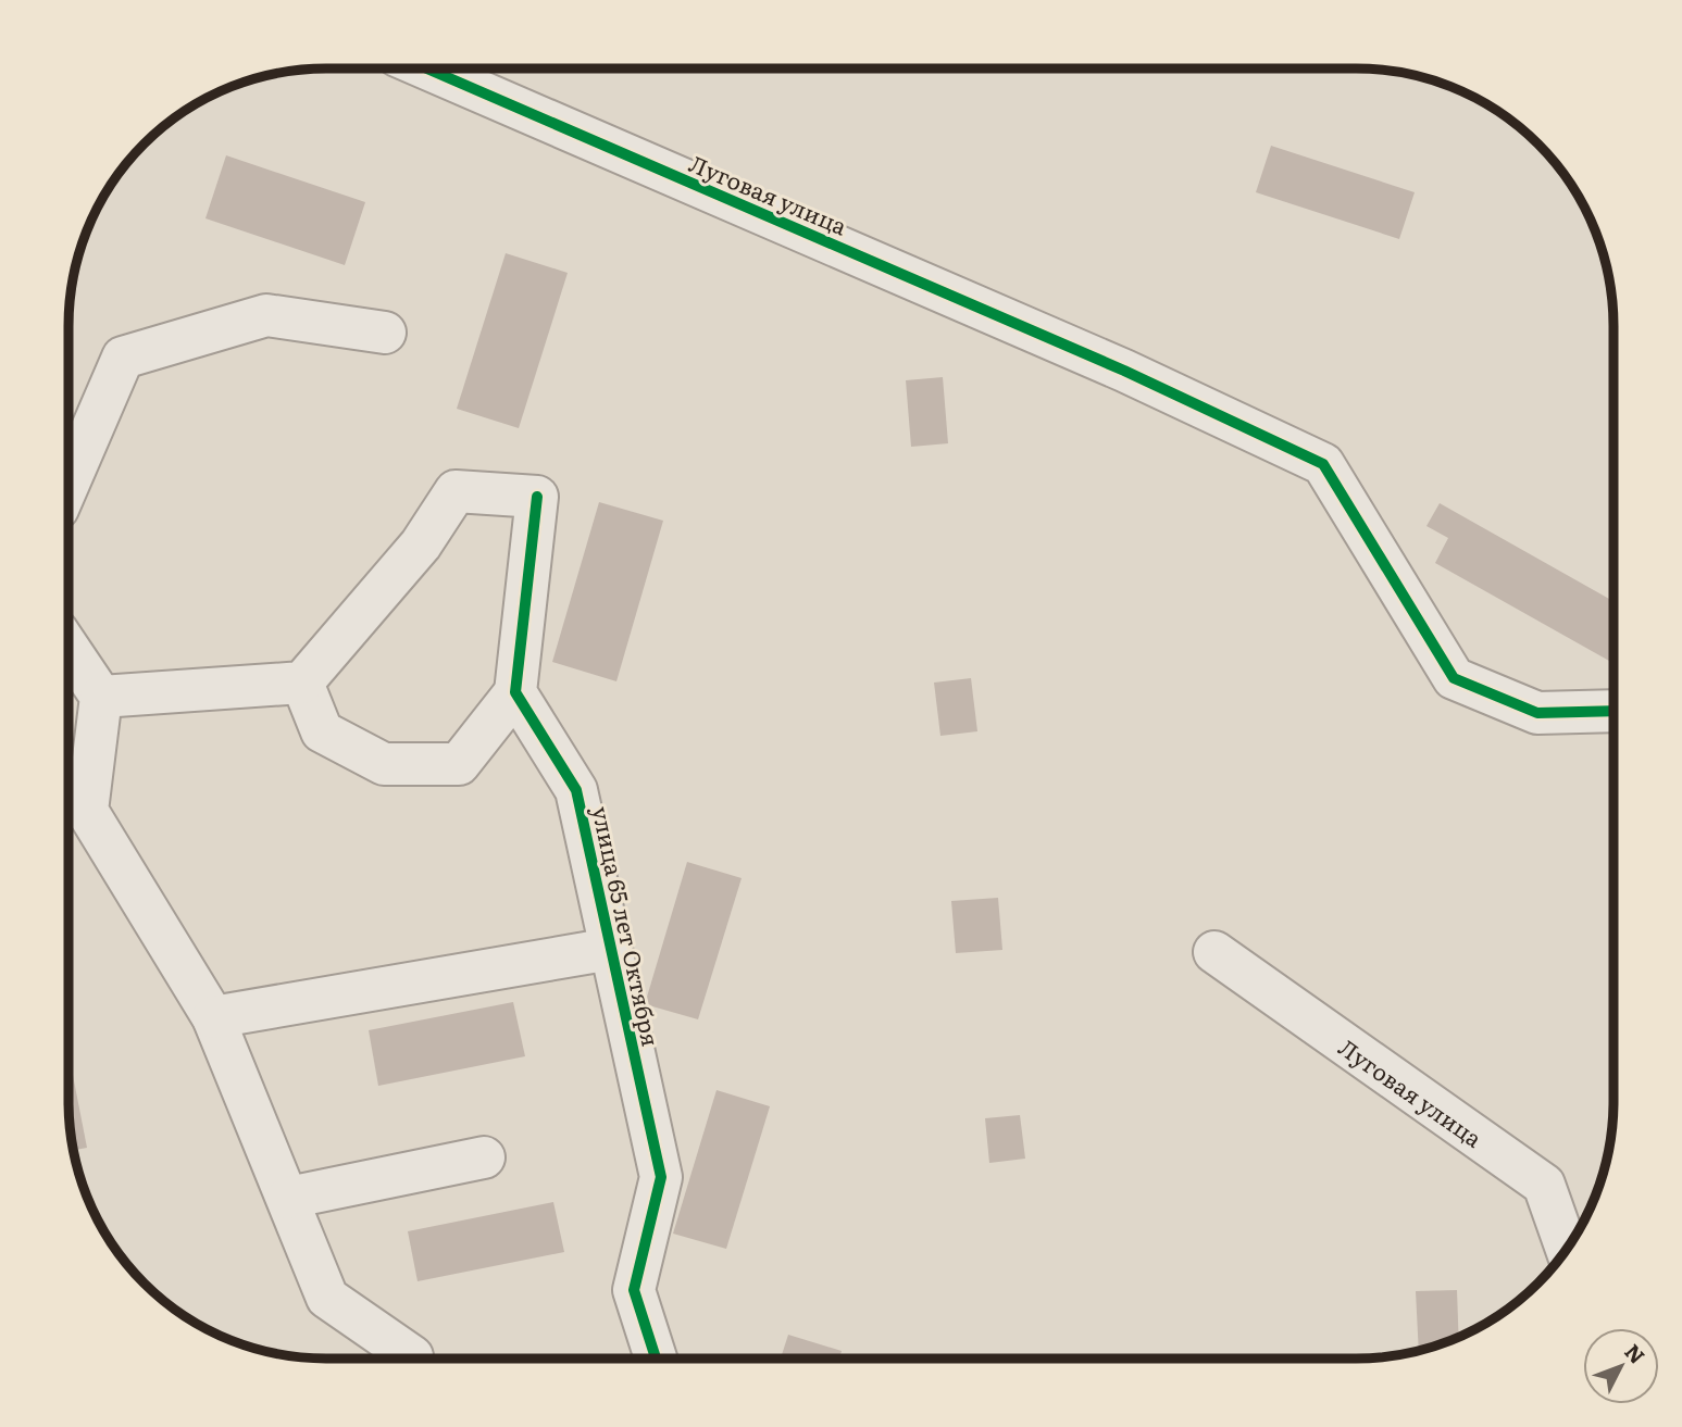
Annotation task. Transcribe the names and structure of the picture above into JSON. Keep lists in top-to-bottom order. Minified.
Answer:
{"streets":{"street":["Луговая улица","улица 65 лет Октября"]},"north":"top right"}
